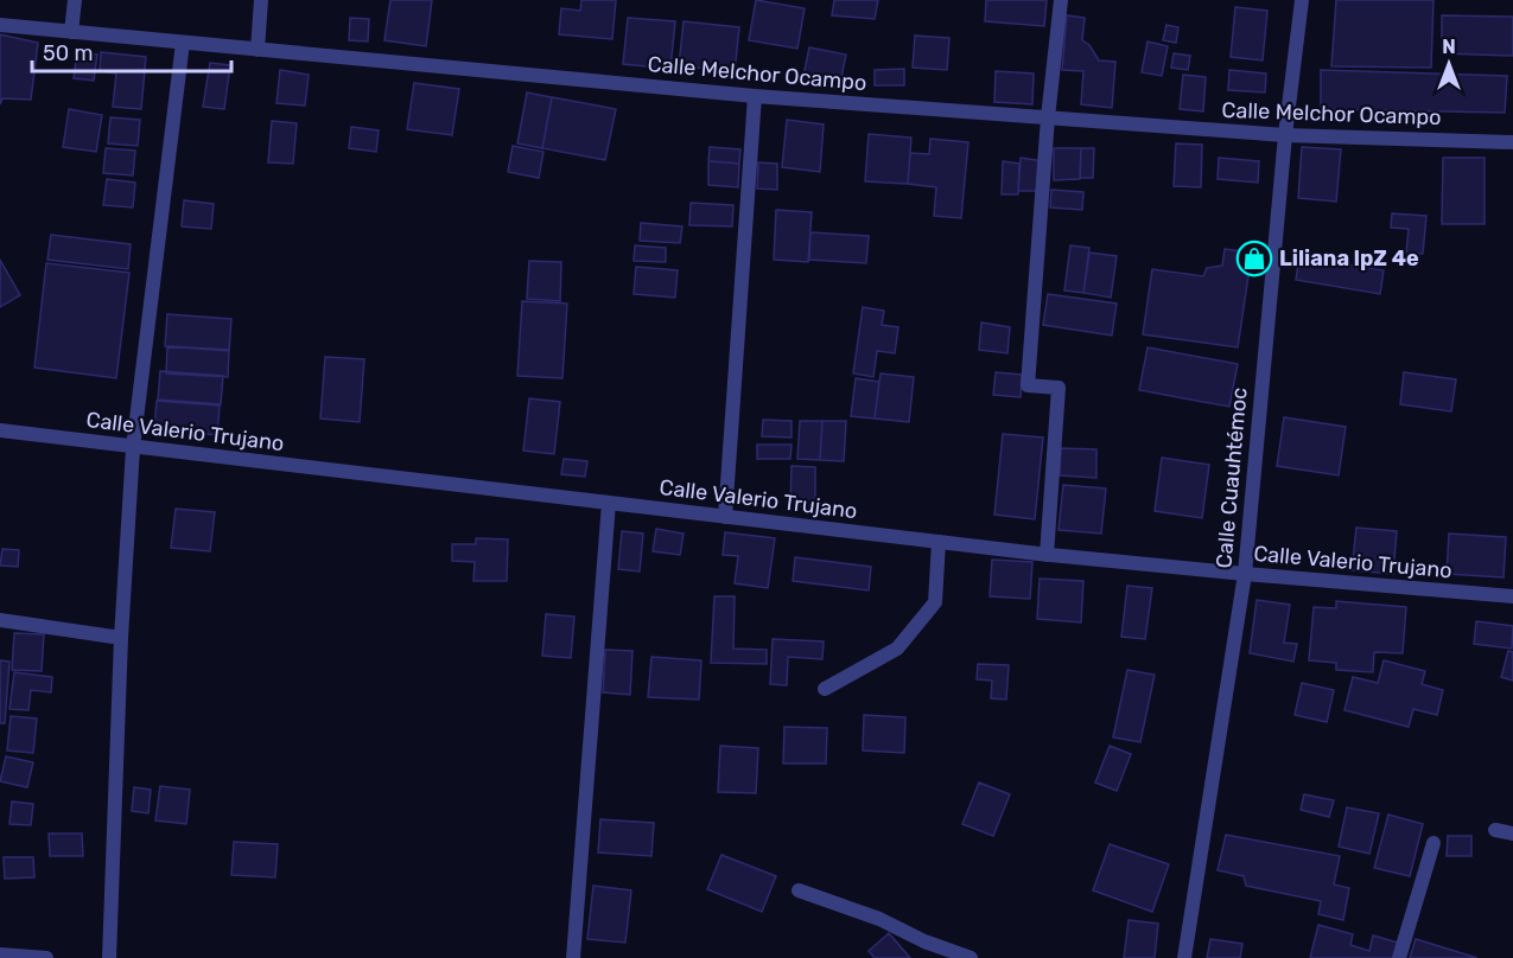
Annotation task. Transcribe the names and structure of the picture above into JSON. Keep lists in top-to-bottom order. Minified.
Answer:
{"streets":{"street":["Calle Melchor Ocampo","Calle Valerio Trujano","Calle Cuauhtémoc"]},"crossings":[["Calle Melchor Ocampo","Calle Cuauhtémoc"],["Calle Valerio Trujano","Calle Cuauhtémoc"]],"places":{"shop":["Liliana lpZ 4e"]},"scale_bar":"50 m","north":"top"}
